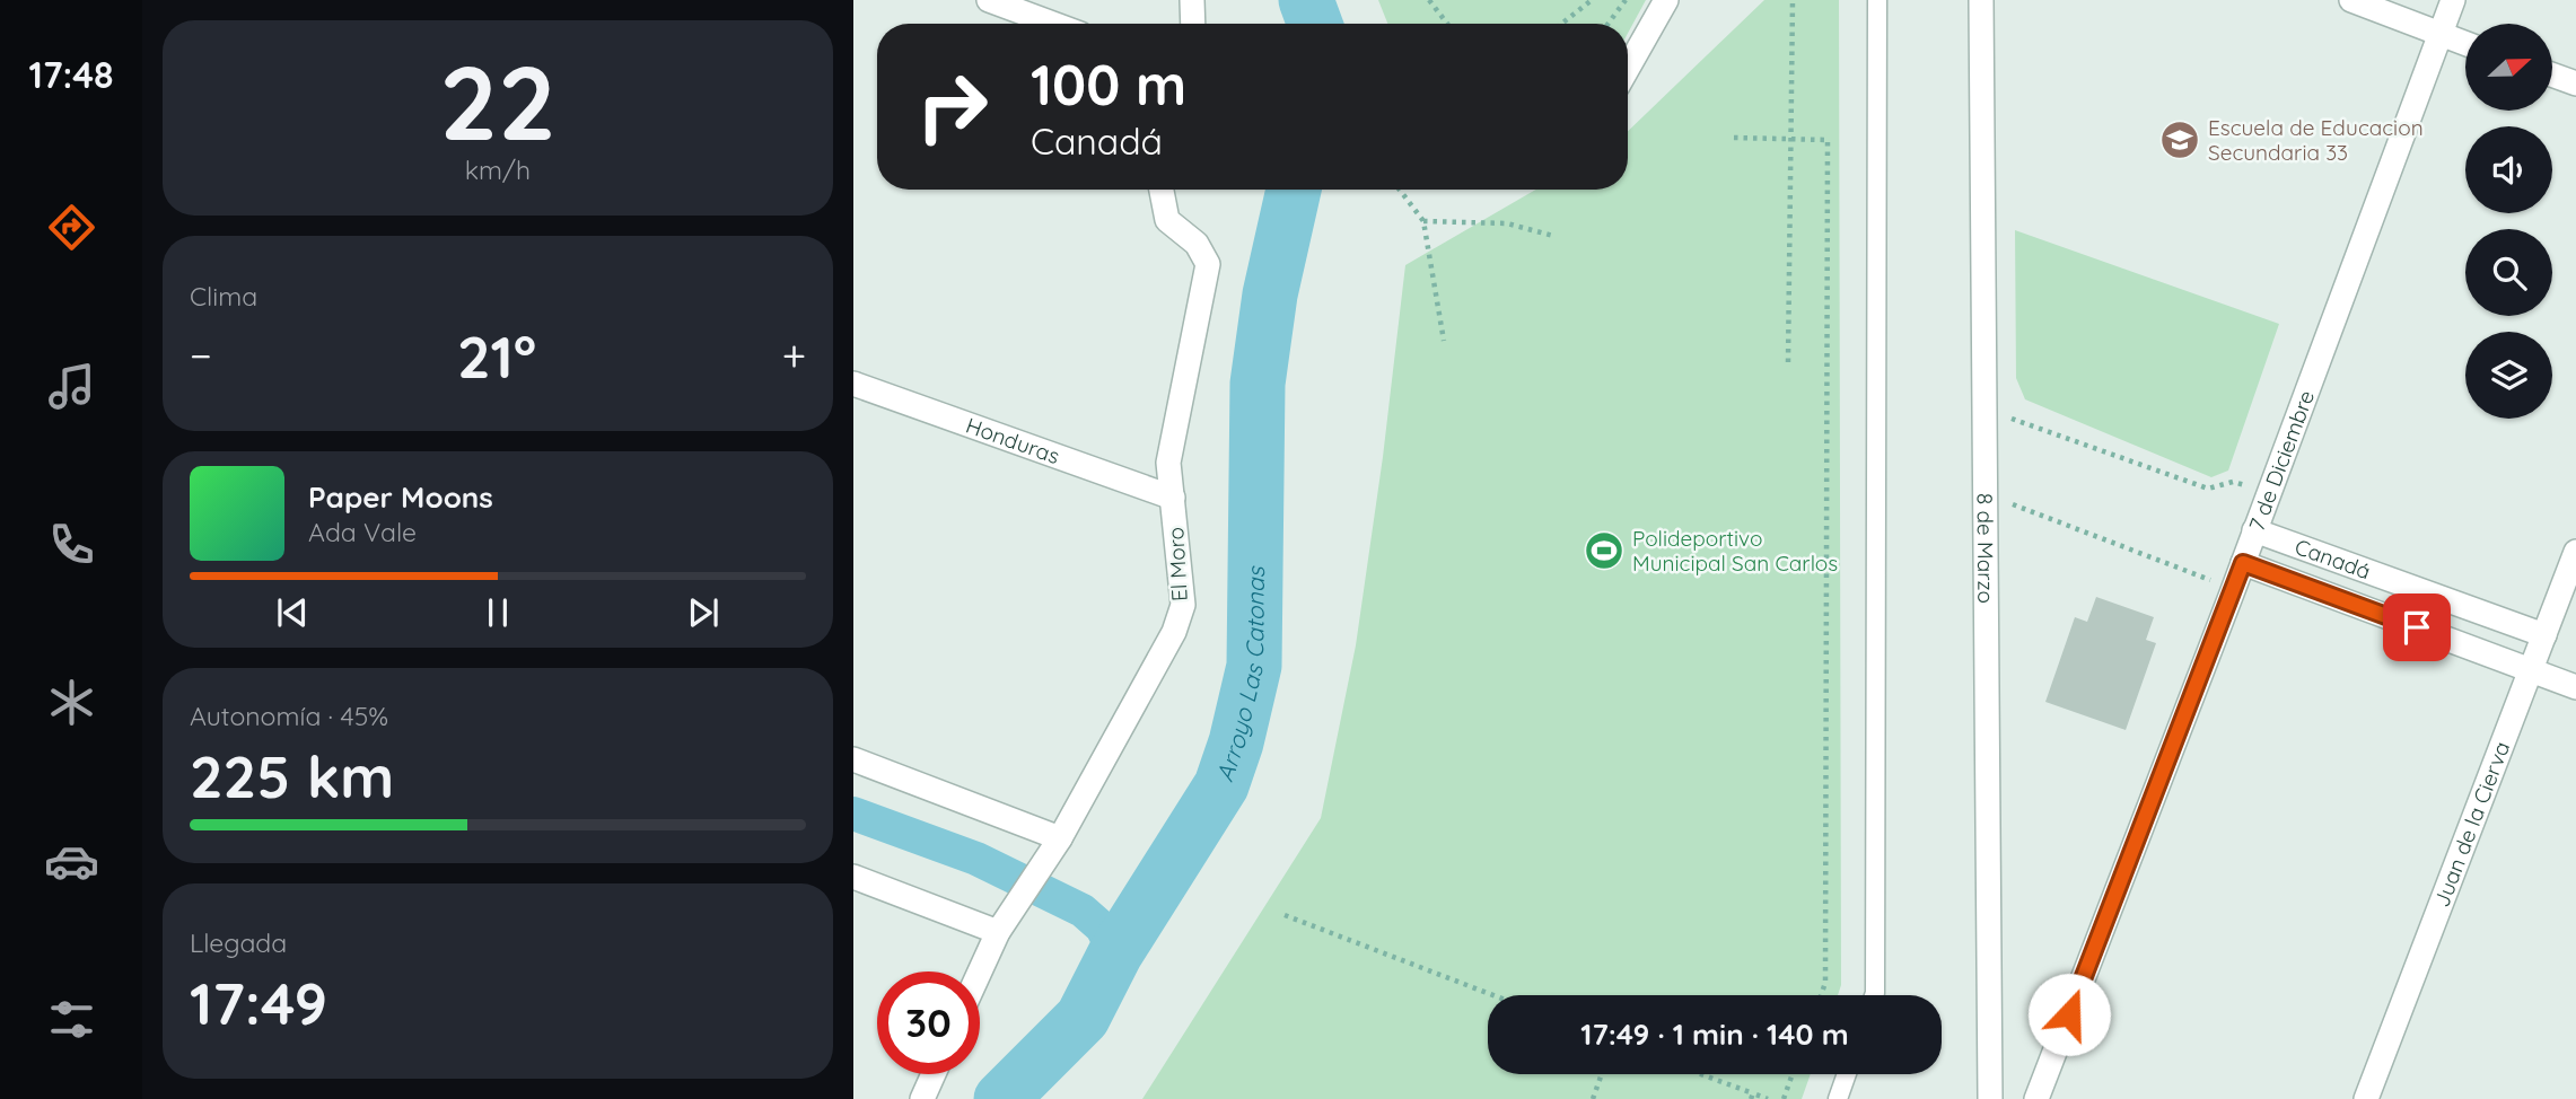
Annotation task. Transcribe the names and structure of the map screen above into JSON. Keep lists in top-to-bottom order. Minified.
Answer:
{"streets":{"street":["Honduras","7 de Diciembre","8 de Marzo","Canadá","El Moro","Juan de la Cierva"]},"crossings":[["Honduras","El Moro"],["7 de Diciembre","Canadá"],["Canadá","Juan de la Cierva"]],"water":["Arroyo Las Catonas"],"places":{"school or university":["Escuela de Educacion Secundaria 33"],"sports":["Polideportivo Municipal San Carlos"]},"north":"right","page":{"tabs":"17:48","tile":[["22","km/h"],"Clima",["Autonomía · 45%","225 km"],["Llegada","17:49"]],"turn":["100 m","Canadá"],"heat":["−","21°","+"],"song":["Paper Moons","Ada Vale"],"limit":"30","trip":"17:49 · 1 min · 140 m"}}
